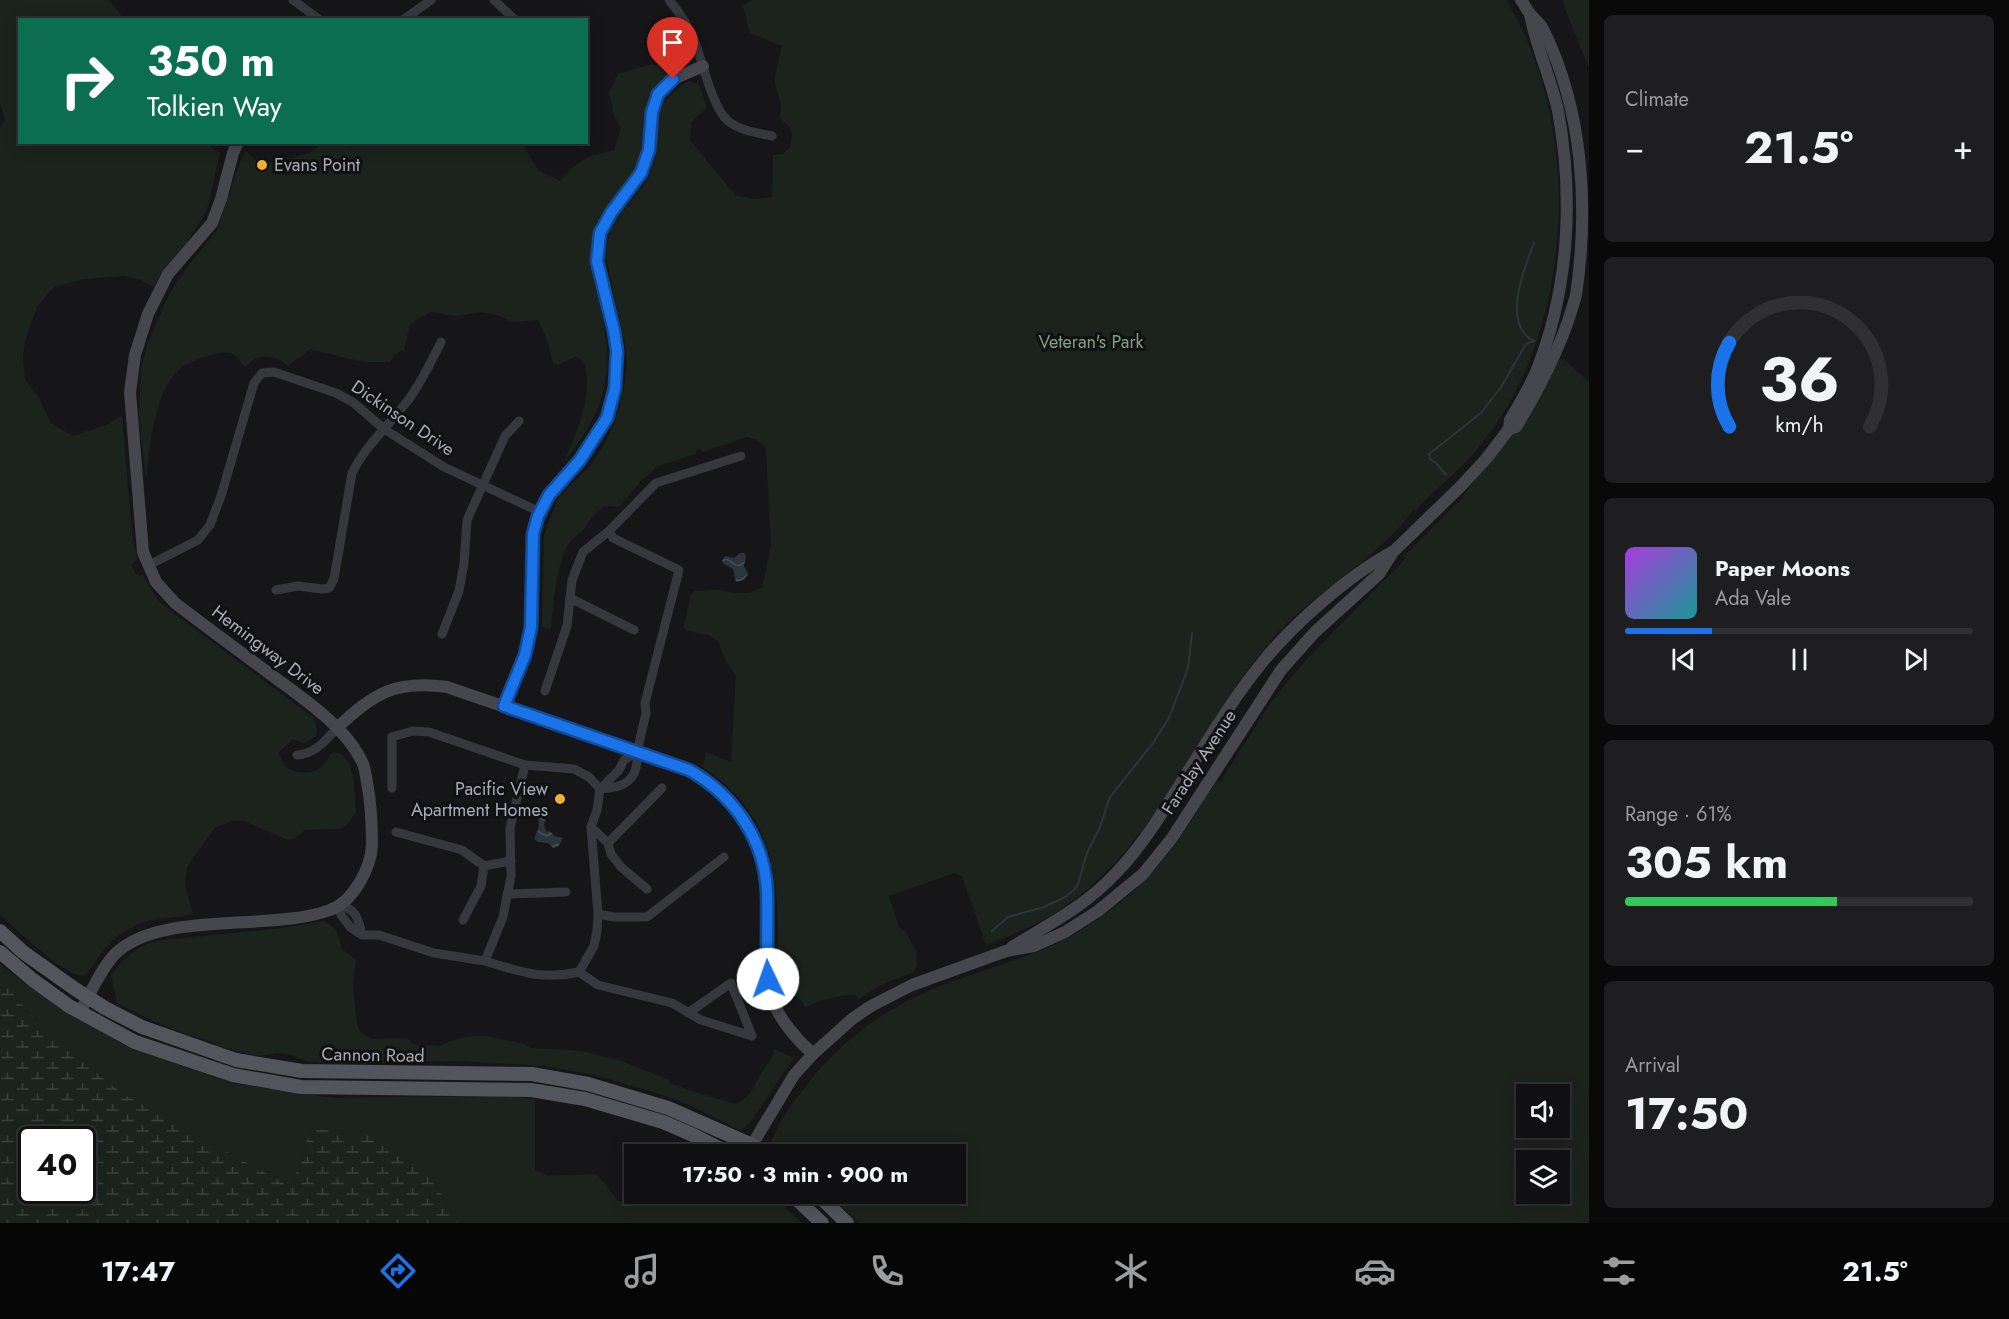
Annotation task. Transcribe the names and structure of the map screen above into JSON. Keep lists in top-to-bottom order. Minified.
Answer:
{"streets":{"main road":["Cannon Road"],"street":["Dickinson Drive","Hemingway Drive","Faraday Avenue"]},"crossings":[["Dickinson Drive","Hemingway Drive"],["Hemingway Drive","Cannon Road"]],"parks":["Veteran's Park"],"places":["Evans Point","Pacific View Apartment Homes"],"page":{"tile":["Climate",["Range · 61%","305 km"],["Arrival","17:50"]],"turn":["350 m","Tolkien Way"],"heat":["−","21.5°","+"],"song":["Paper Moons","Ada Vale"],"limit":"40","trip":"17:50 · 3 min · 900 m","tabs":["17:47","21.5°"],"gauge":["36","km/h"]}}
